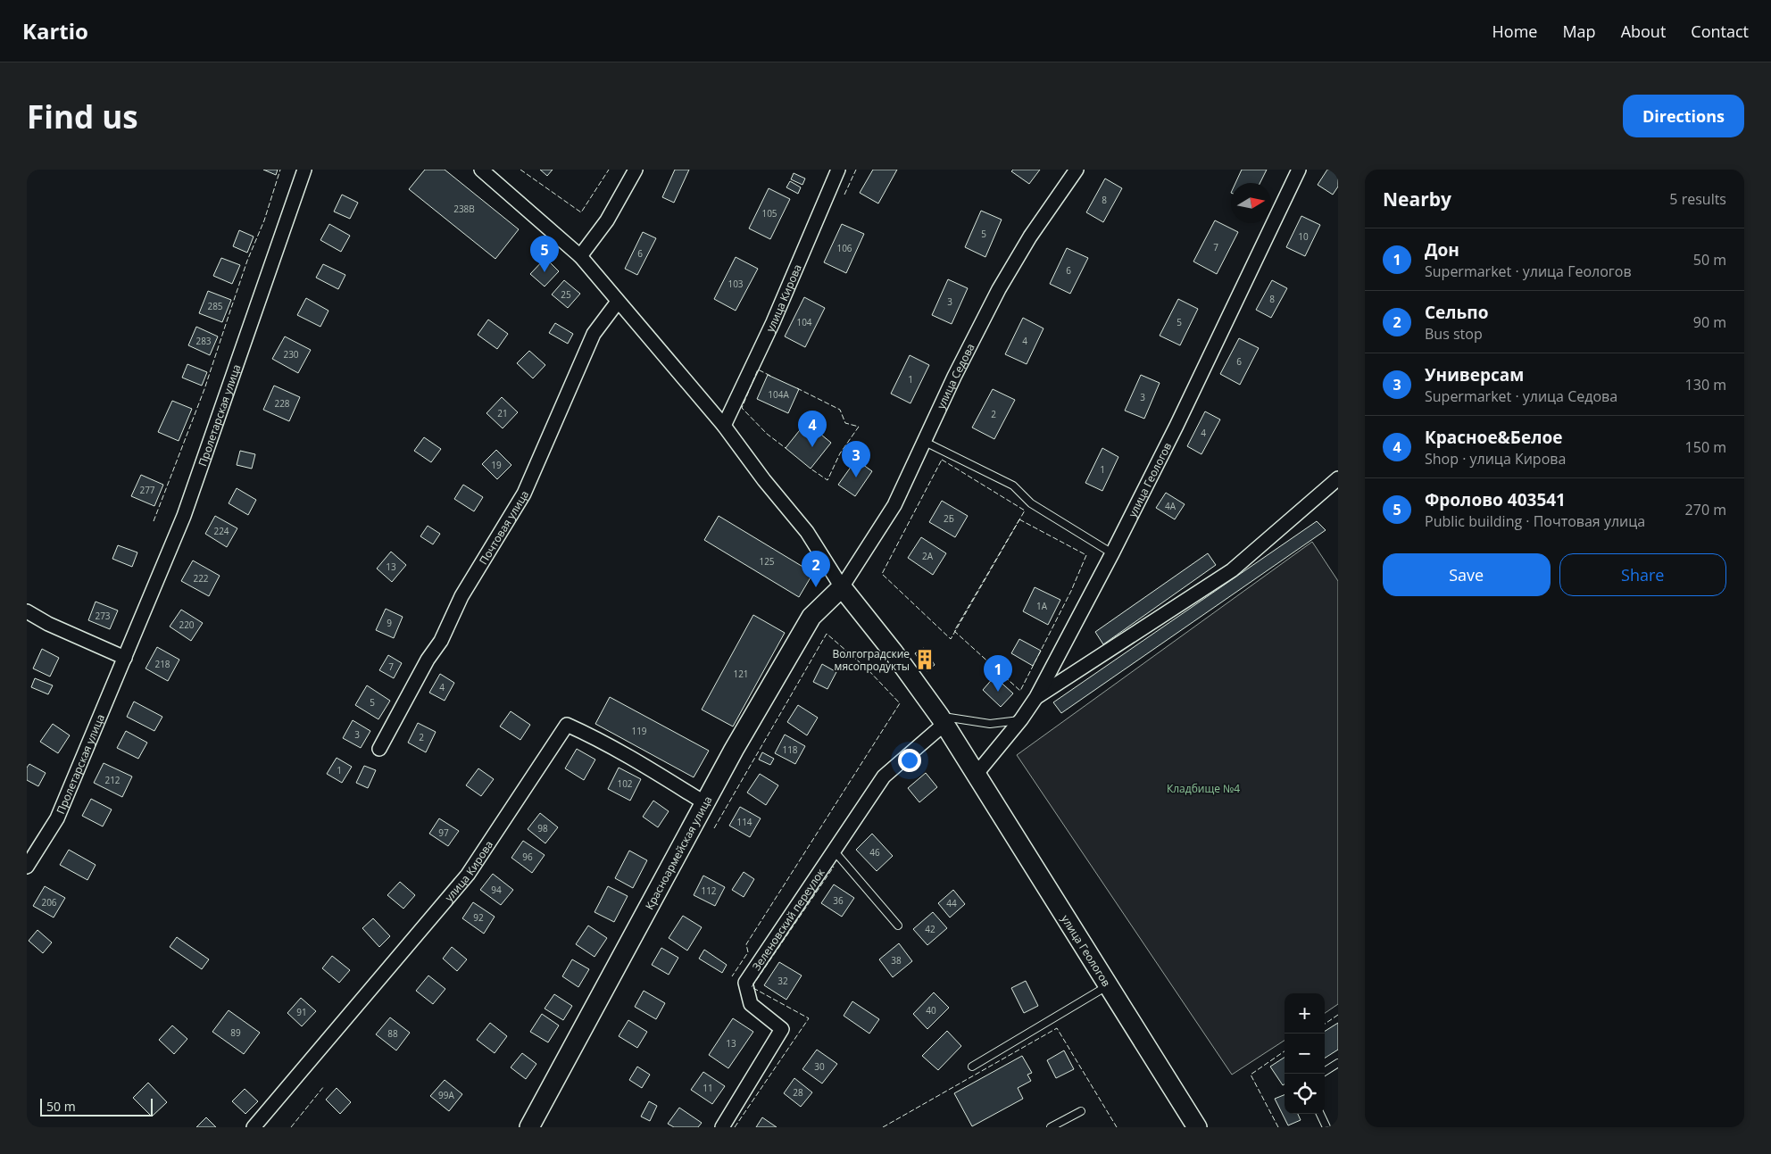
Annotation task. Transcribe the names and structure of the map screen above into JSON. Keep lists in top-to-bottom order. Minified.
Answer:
{"streets":{"street":["улица Кирова","улица Седова","Пролетарская улица","улица Геологов","Почтовая улица","Красноармейская улица","Зеленовский переулок"]},"crossings":[["улица Кирова","Красноармейская улица"],["улица Седова","улица Геологов"],["улица Седова","Красноармейская улица"],["улица Геологов","Красноармейская улица"],["улица Геологов","Зеленовский переулок"]],"parks":["Кладбище №4"],"places":{"building":["Волгоградские мясопродукты"]},"house_numbers":["8","238В","105","5","10","7","106","6","6","103","25","8","3","285","104","5","283","4","230","6","1","104А","3","228","21","2","4","19","1","277","4А","2Б","224","2А","125","13","222","1А","273","9","220","218","7","121","4","5","119","3","2","118","1","212","102","114","98","97","46","96","94","112","36","206","44","92","42","38","32","40","91","89","88","13","30","11","28","99А"],"scale_bar":"50 m","north":"right","page":{"header":"Kartio","nav":["Home","Map","About","Contact"],"buttons":["Directions",["Save","Share"]],"title":"Find us","heading":["Nearby","5 results"],"list":[{"mark":"1","name":"Дон","note":"Supermarket · улица Геологов","value":"50 m"},{"mark":"2","name":"Сельпо","note":"Bus stop","value":"90 m"},{"mark":"3","name":"Универсам","note":"Supermarket · улица Седова","value":"130 m"},{"mark":"4","name":"Красное&Белое","note":"Shop · улица Кирова","value":"150 m"},{"mark":"5","name":"Фролово 403541","note":"Public building · Почтовая улица","value":"270 m"}],"pins":["5","4","3","2","1"],"map_buttons":["+","−"],"scale":"50 m"}}
